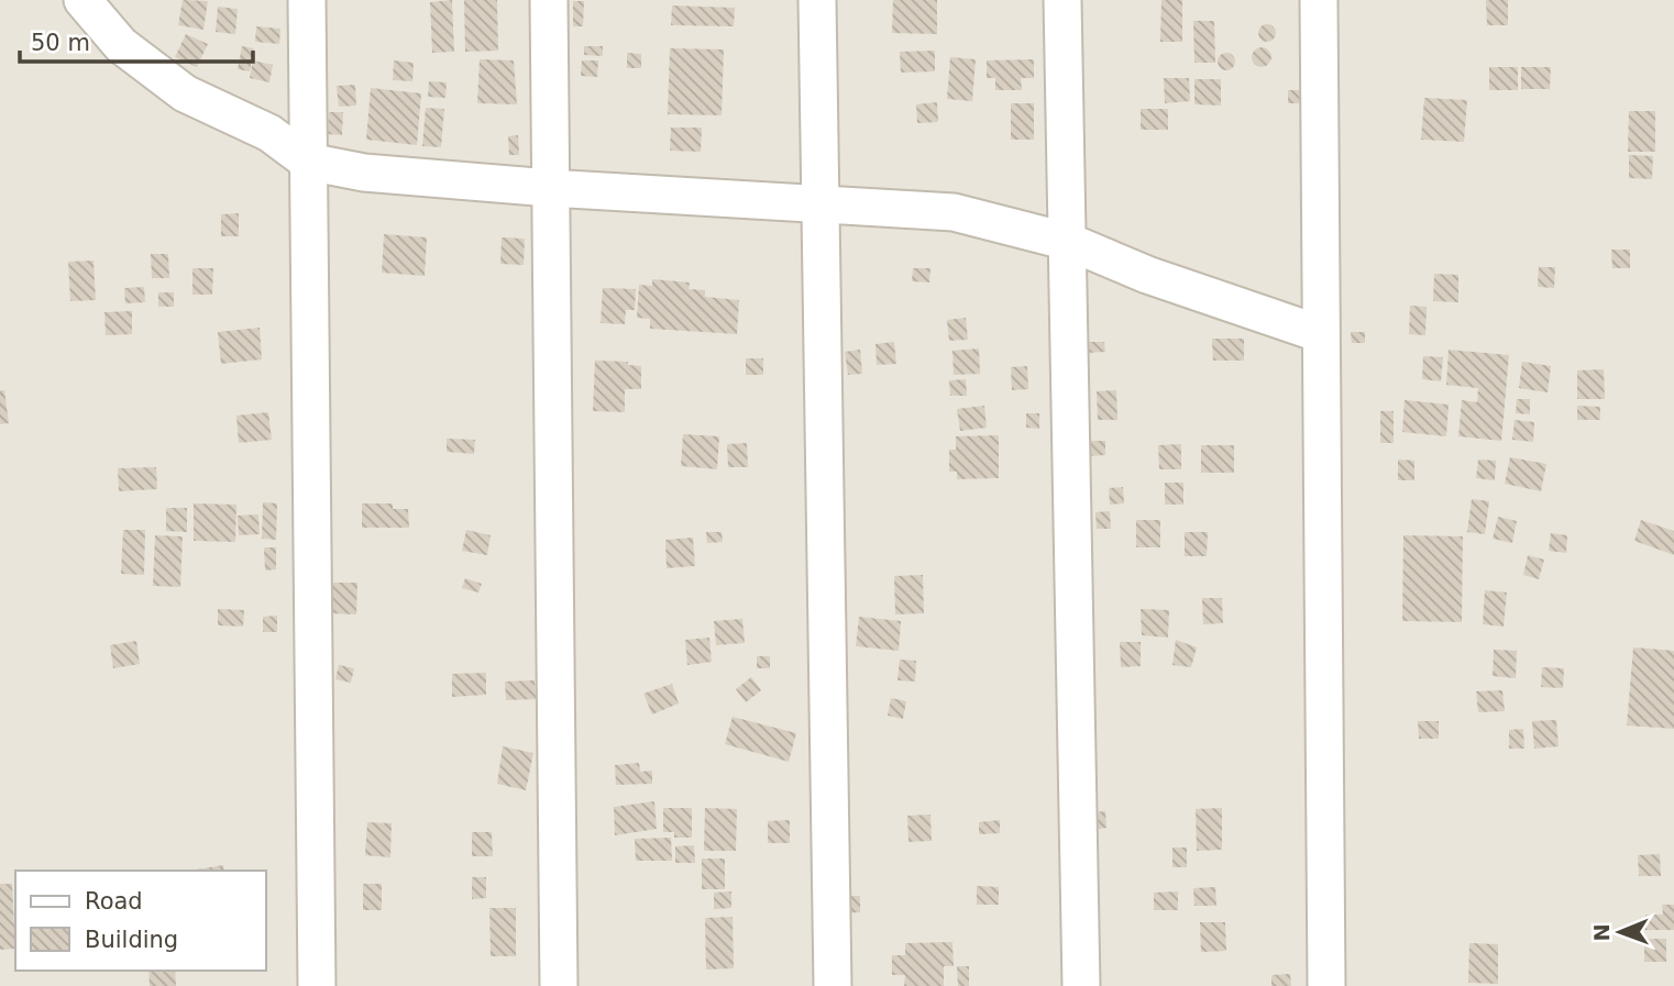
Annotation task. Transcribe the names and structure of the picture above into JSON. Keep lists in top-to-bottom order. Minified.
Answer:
{"legend":["Road","Building"],"scale_bar":"50 m","north":"left"}
